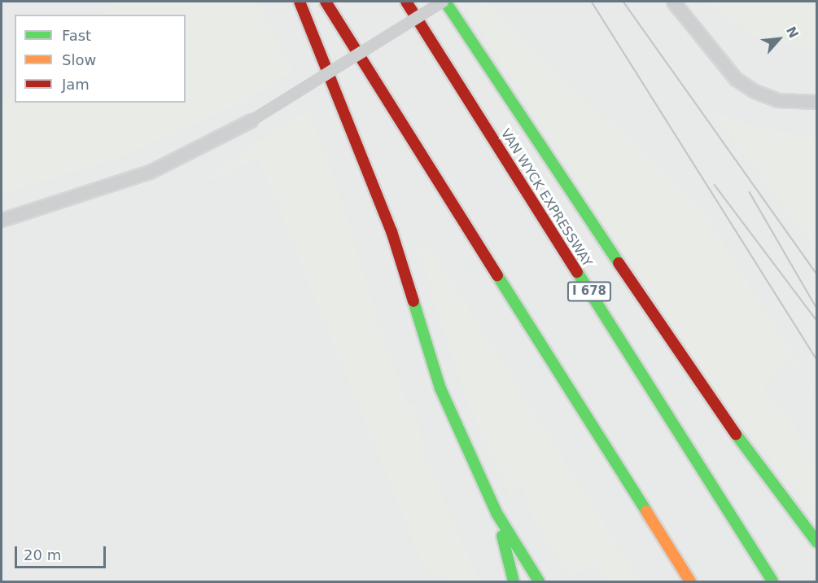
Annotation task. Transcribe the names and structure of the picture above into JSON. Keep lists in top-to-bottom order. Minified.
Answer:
{"streets":{"highway":["VAN WYCK EXPRESSWAY","I 678"]},"legend":["Fast","Slow","Jam"],"scale_bar":"20 m","north":"top right"}
